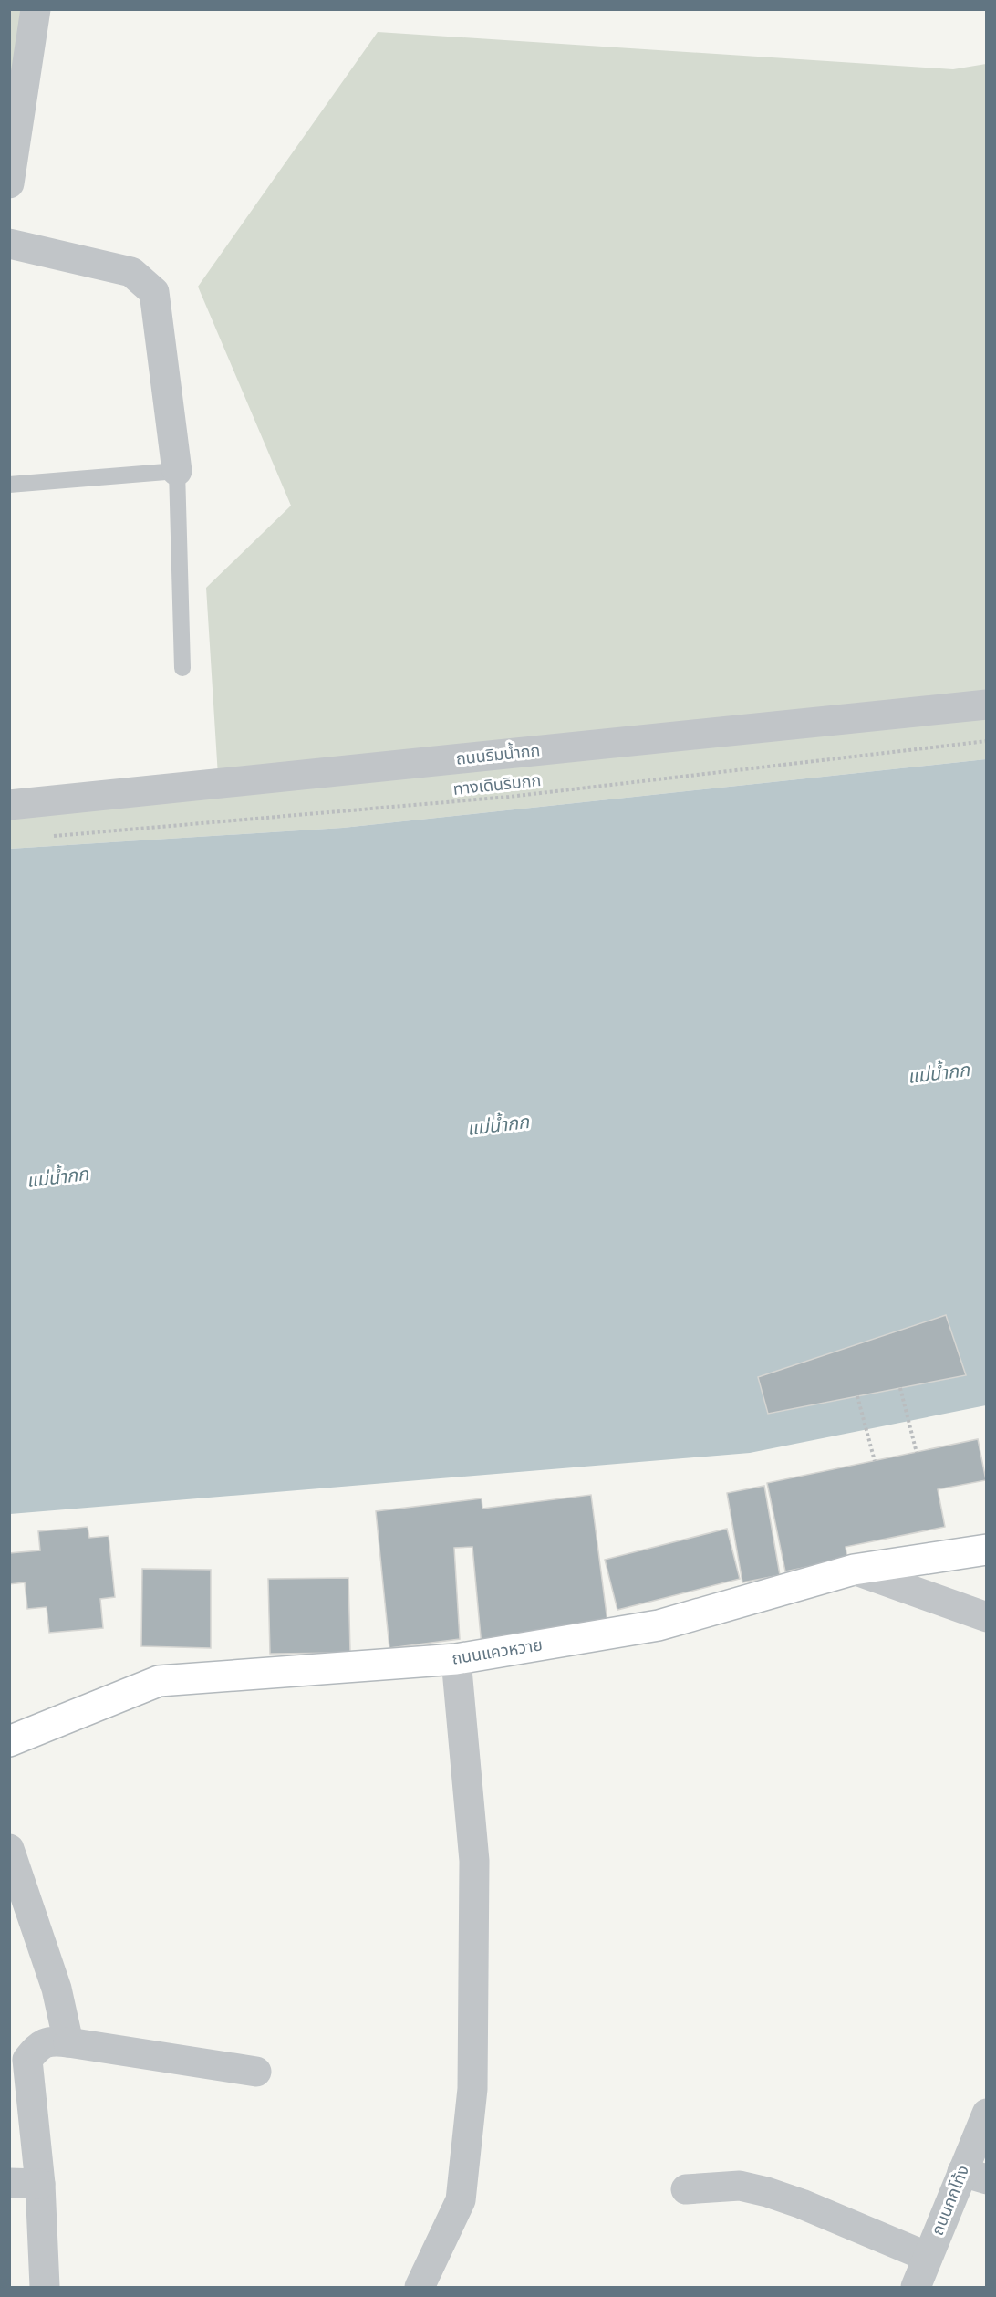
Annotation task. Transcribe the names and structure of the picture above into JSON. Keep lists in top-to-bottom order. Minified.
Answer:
{"streets":{"street":["ถนนริมน้ำกก","ถนนแควหวาย","ถนนกกโท้ง"],"path":["ทางเดินริมกก"]},"water":["แม่น้ำกก"]}
